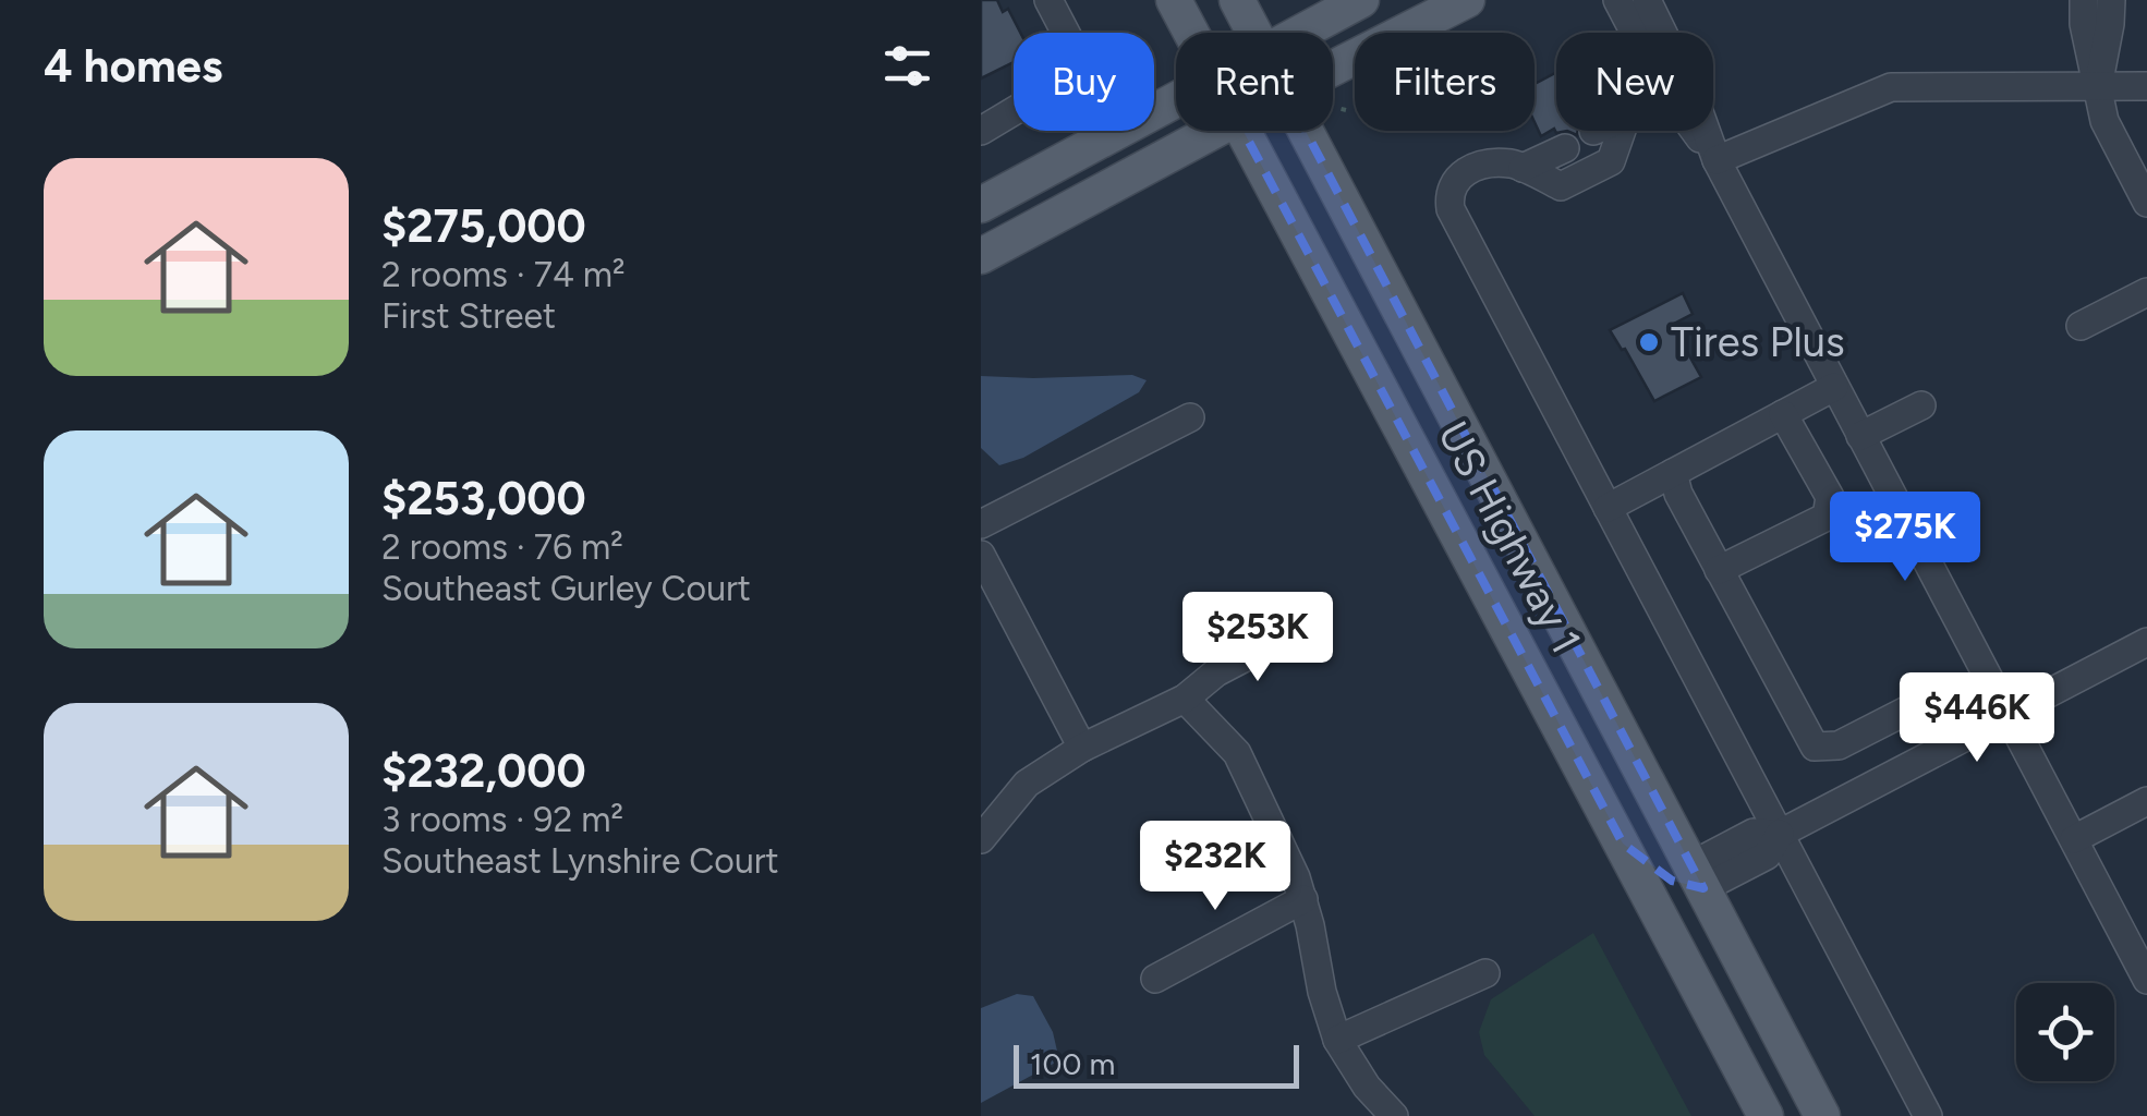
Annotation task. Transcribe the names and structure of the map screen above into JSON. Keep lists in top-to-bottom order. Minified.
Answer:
{"streets":{"main road":["US Highway 1"]},"places":["Tires Plus"],"scale_bar":"100 m","page":{"heading":"4 homes","chip":["Buy","Rent","Filters","New"],"list":[{"name":"$275,000","note":"2 rooms · 74 m² · First Street"},{"name":"$253,000","note":"2 rooms · 76 m² · Southeast Gurley Court"},{"name":"$232,000","note":"3 rooms · 92 m² · Southeast Lynshire Court"}],"price":["$275K","$253K","$446K","$232K"],"scale":"100 m"}}
